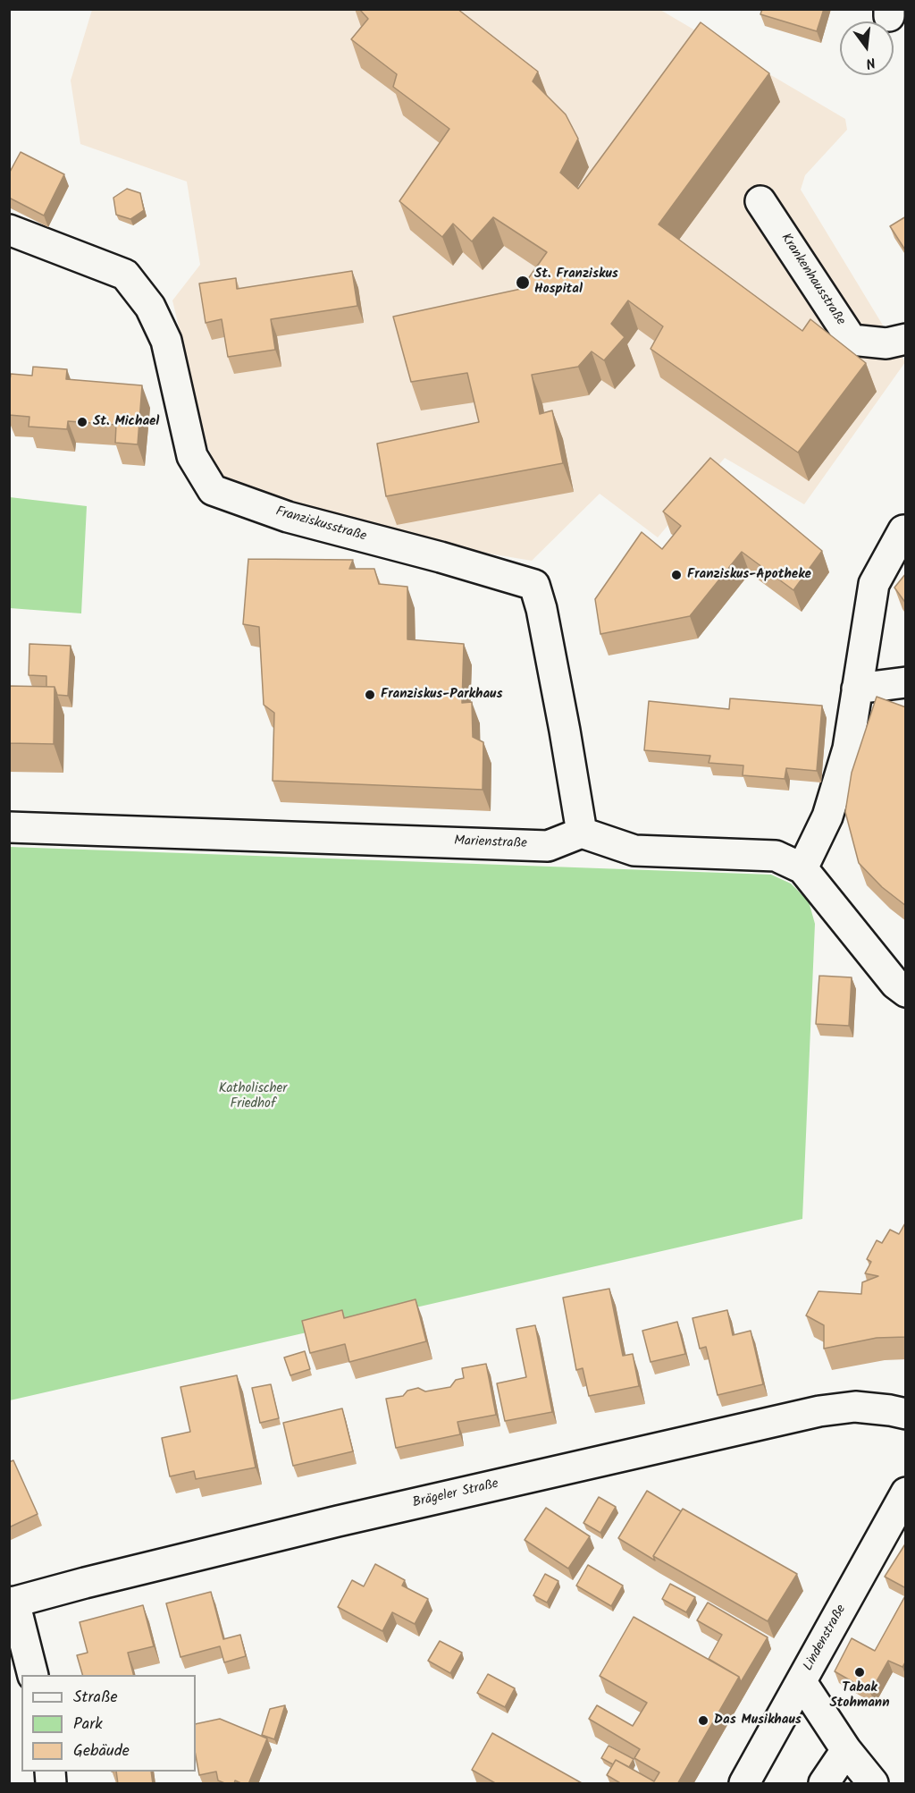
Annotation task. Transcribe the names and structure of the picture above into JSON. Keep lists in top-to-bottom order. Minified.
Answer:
{"streets":{"street":["Krankenhausstraße","Franziskusstraße","Marienstraße","Brägeler Straße","Lindenstraße"]},"crossings":[["Franziskusstraße","Marienstraße"]],"parks":["Katholischer Friedhof"],"places":["St. Franziskus Hospital","St. Michael","Franziskus-Apotheke","Franziskus-Parkhaus","Tabak Stohmann","Das Musikhaus"],"legend":["Straße","Park","Gebäude"],"north":"bottom"}
